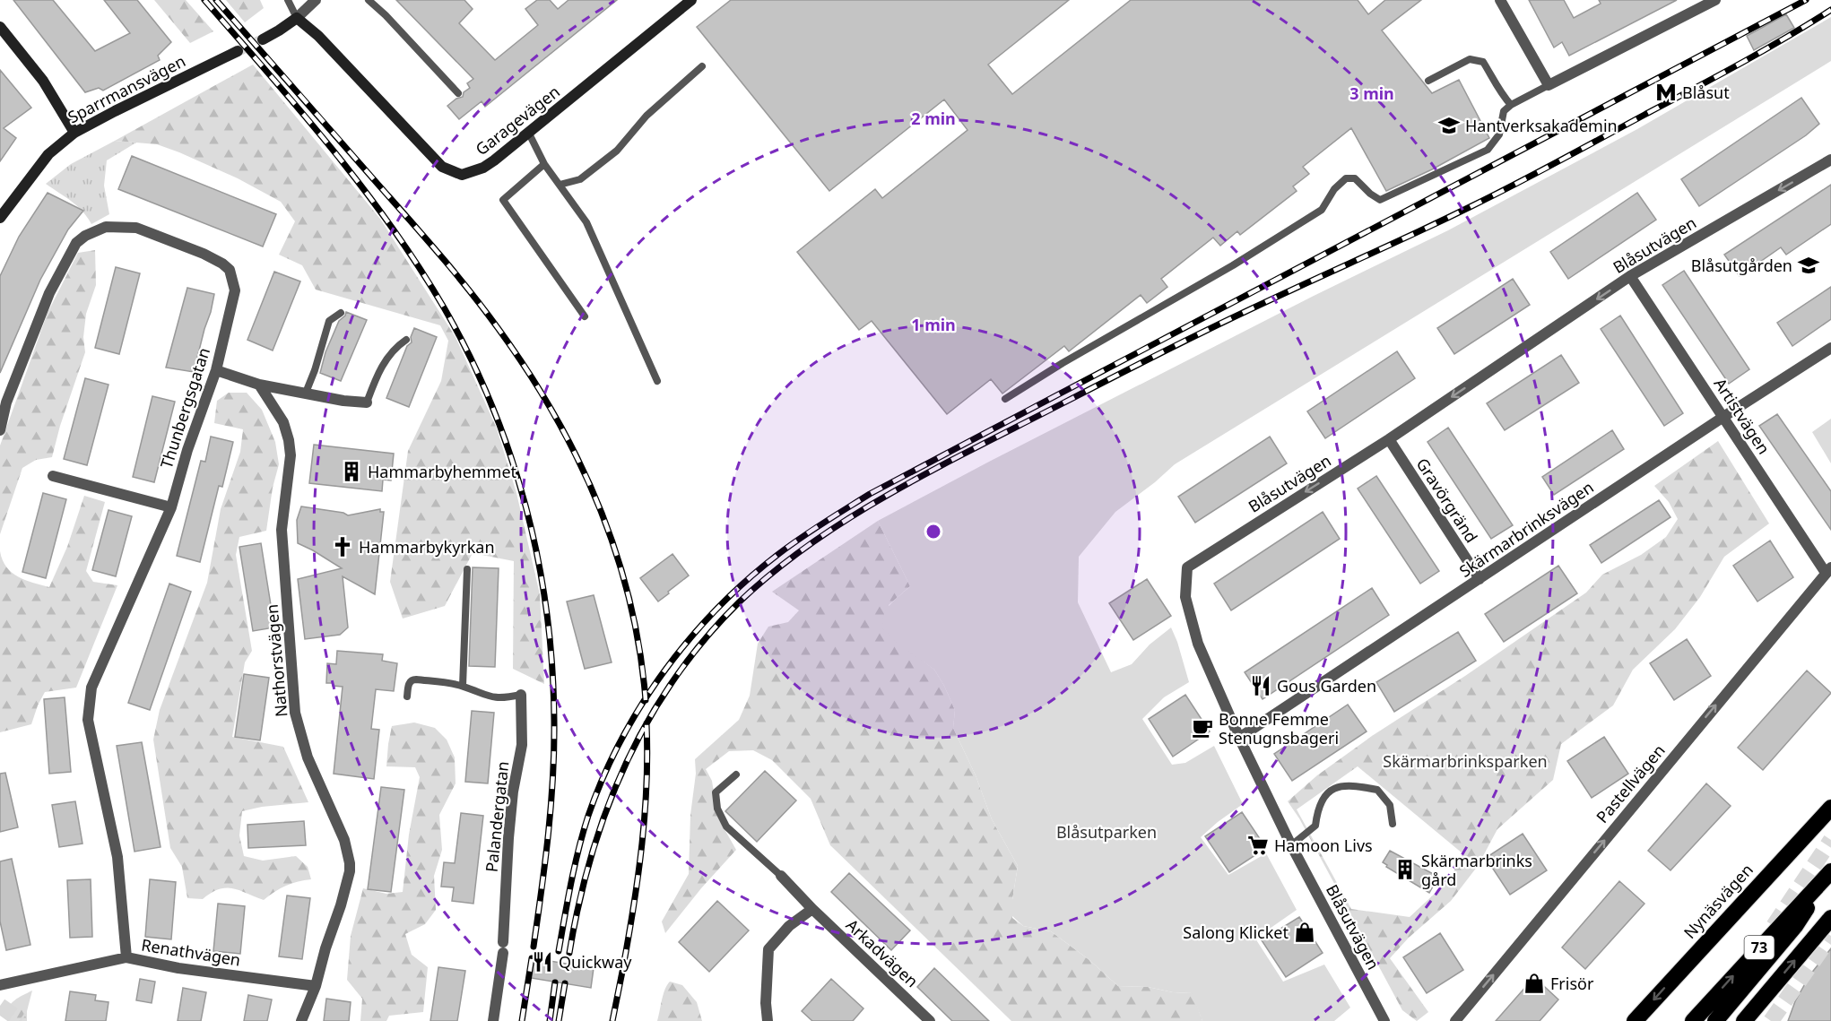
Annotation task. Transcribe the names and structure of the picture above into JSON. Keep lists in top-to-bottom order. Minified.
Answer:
{"streets":{"highway":["Nynäsvägen","73"],"street":["Sparrmansvägen","Garagevägen","Blåsutvägen","Thunbergsgatan","Artistvägen","Gravörgränd","Skärmarbrinksvägen","Nathorstvägen","Pastellvägen","Palandergatan","Renathvägen","Arkadvägen"]},"crossings":[["Blåsutvägen","Artistvägen"],["Blåsutvägen","Gravörgränd"],["Blåsutvägen","Skärmarbrinksvägen"],["Thunbergsgatan","Renathvägen"],["Artistvägen","Skärmarbrinksvägen"],["Artistvägen","Pastellvägen"],["Gravörgränd","Skärmarbrinksvägen"],["Nathorstvägen","Renathvägen"]],"one_way":["Blåsutvägen","Pastellvägen"],"parks":["Skärmarbrinksparken","Blåsutparken"],"places":{"metro station":["Blåsut"],"school or university":["Hantverksakademin","Blåsutgården"],"building":["Hammarbyhemmet","Skärmarbrinks gård"],"church":["Hammarbykyrkan"],"restaurant":["Gous Garden","Quickway"],"cafe":["Bonne Femme Stenugnsbageri"],"supermarket":["Hamoon Livs"],"shop":["Salong Klicket","Frisör"]},"rings":["3 min","2 min","1 min"]}
